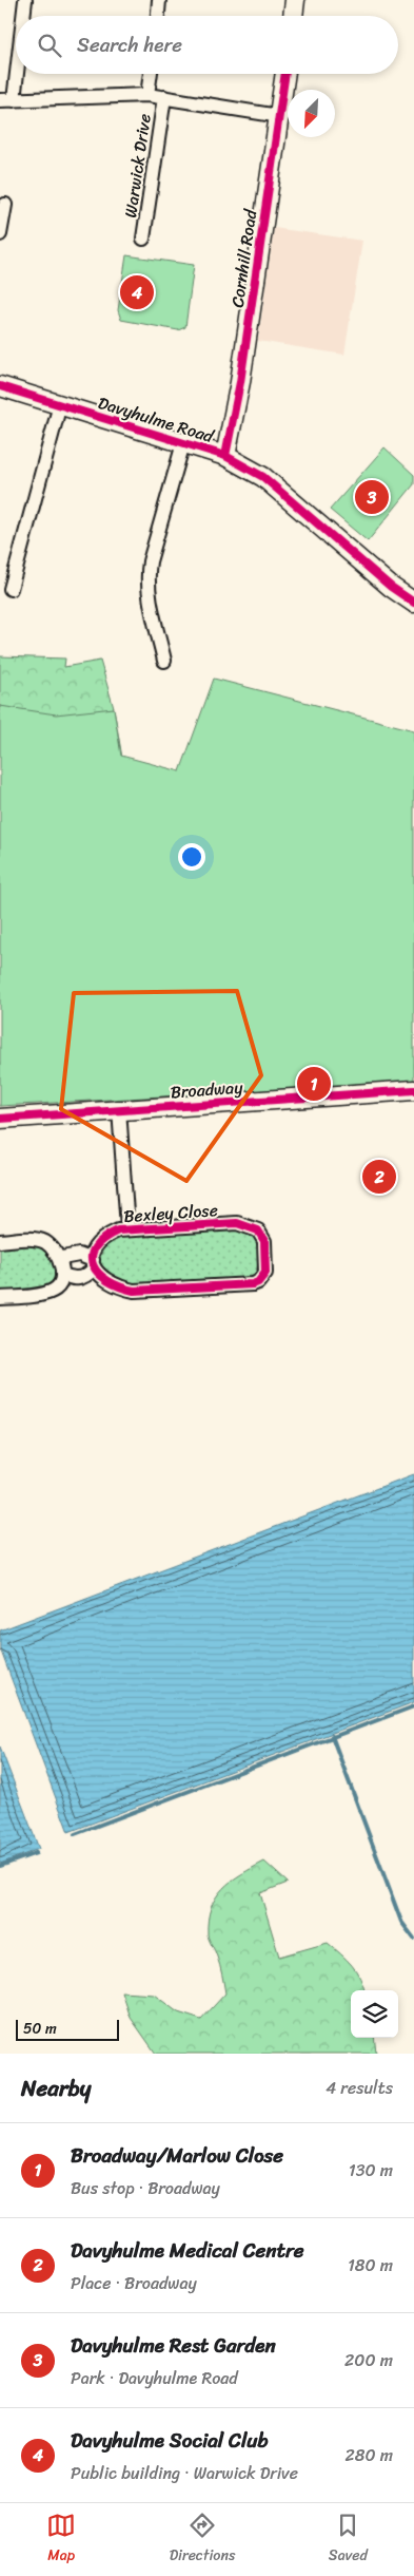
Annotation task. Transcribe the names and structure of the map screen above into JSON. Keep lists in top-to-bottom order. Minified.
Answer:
{"streets":{"street":["Warwick Drive","Cornhill Road","Davyhulme Road","Broadway","Bexley Close"]},"crossings":[["Cornhill Road","Davyhulme Road"],["Broadway","Bexley Close"]],"scale_bar":"50 m","north":"bottom left","page":{"search":"Search here","pins":["4","3","1","2"],"scale":"50 m","heading":["Nearby","4 results"],"list":[{"mark":"1","name":"Broadway/Marlow Close","note":"Bus stop · Broadway","value":"130 m"},{"mark":"2","name":"Davyhulme Medical Centre","note":"Place · Broadway","value":"180 m"},{"mark":"3","name":"Davyhulme Rest Garden","note":"Park · Davyhulme Road","value":"200 m"},{"mark":"4","name":"Davyhulme Social Club","note":"Public building · Warwick Drive","value":"280 m"}],"nav":["Map","Directions","Saved"]}}
